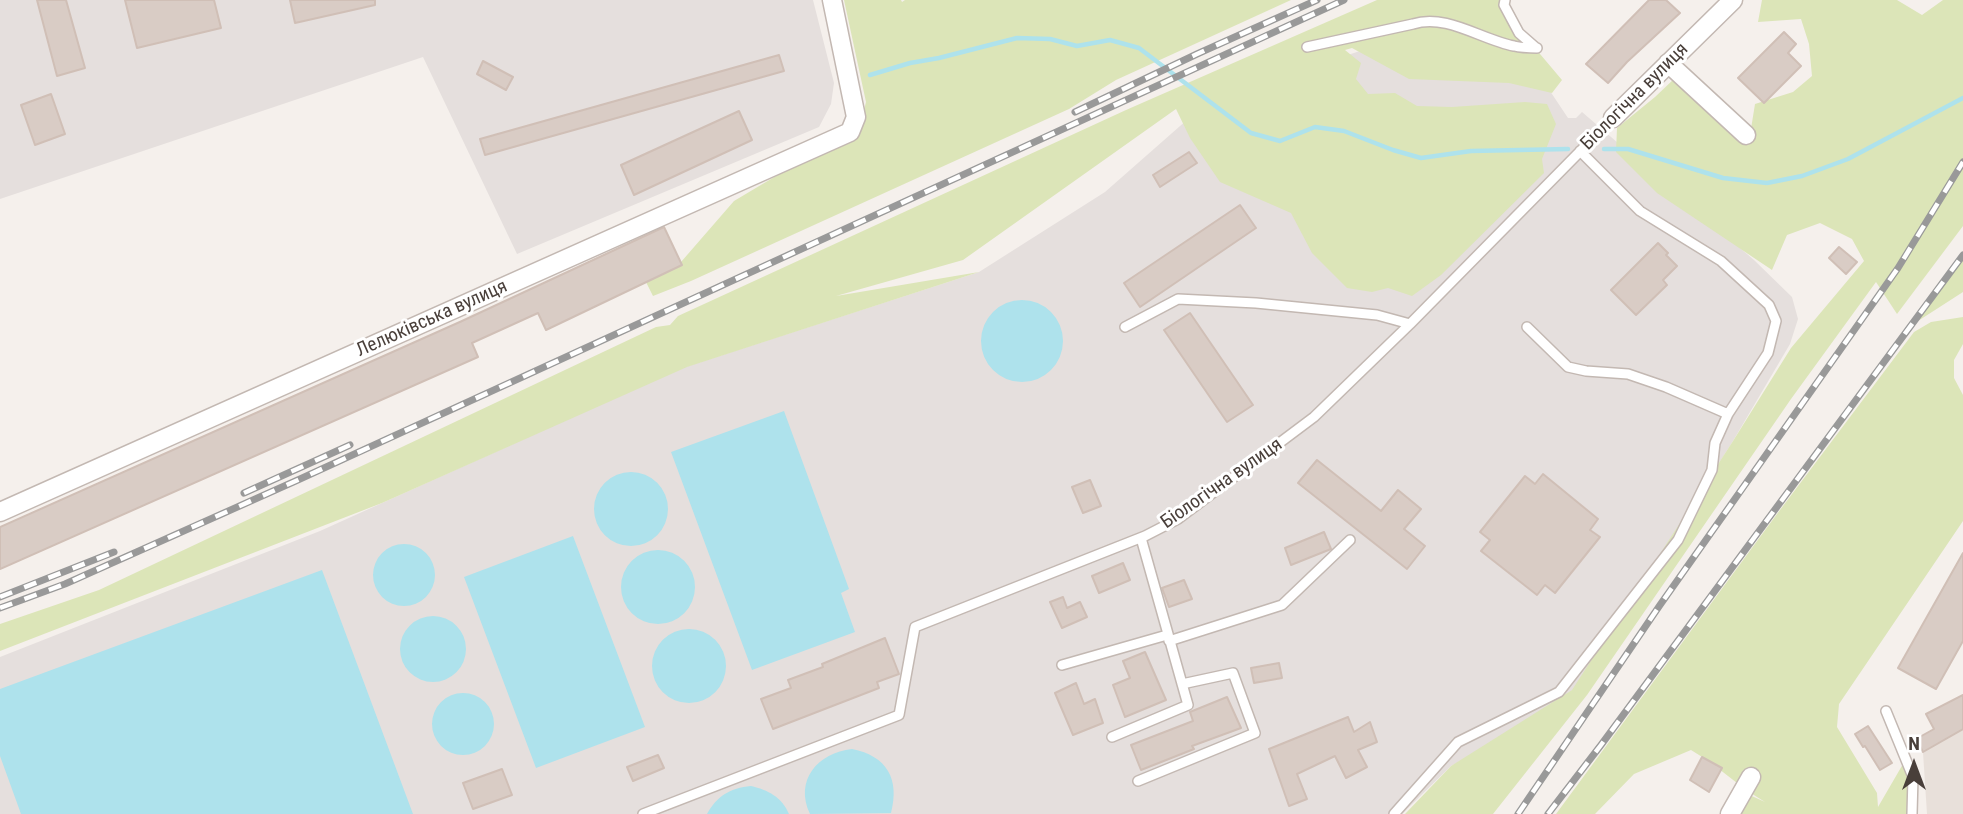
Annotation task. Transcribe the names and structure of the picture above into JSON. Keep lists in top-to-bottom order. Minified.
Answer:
{"streets":{"street":["Біологічна вулиця","Лелюківська вулиця"]},"north":"top"}
